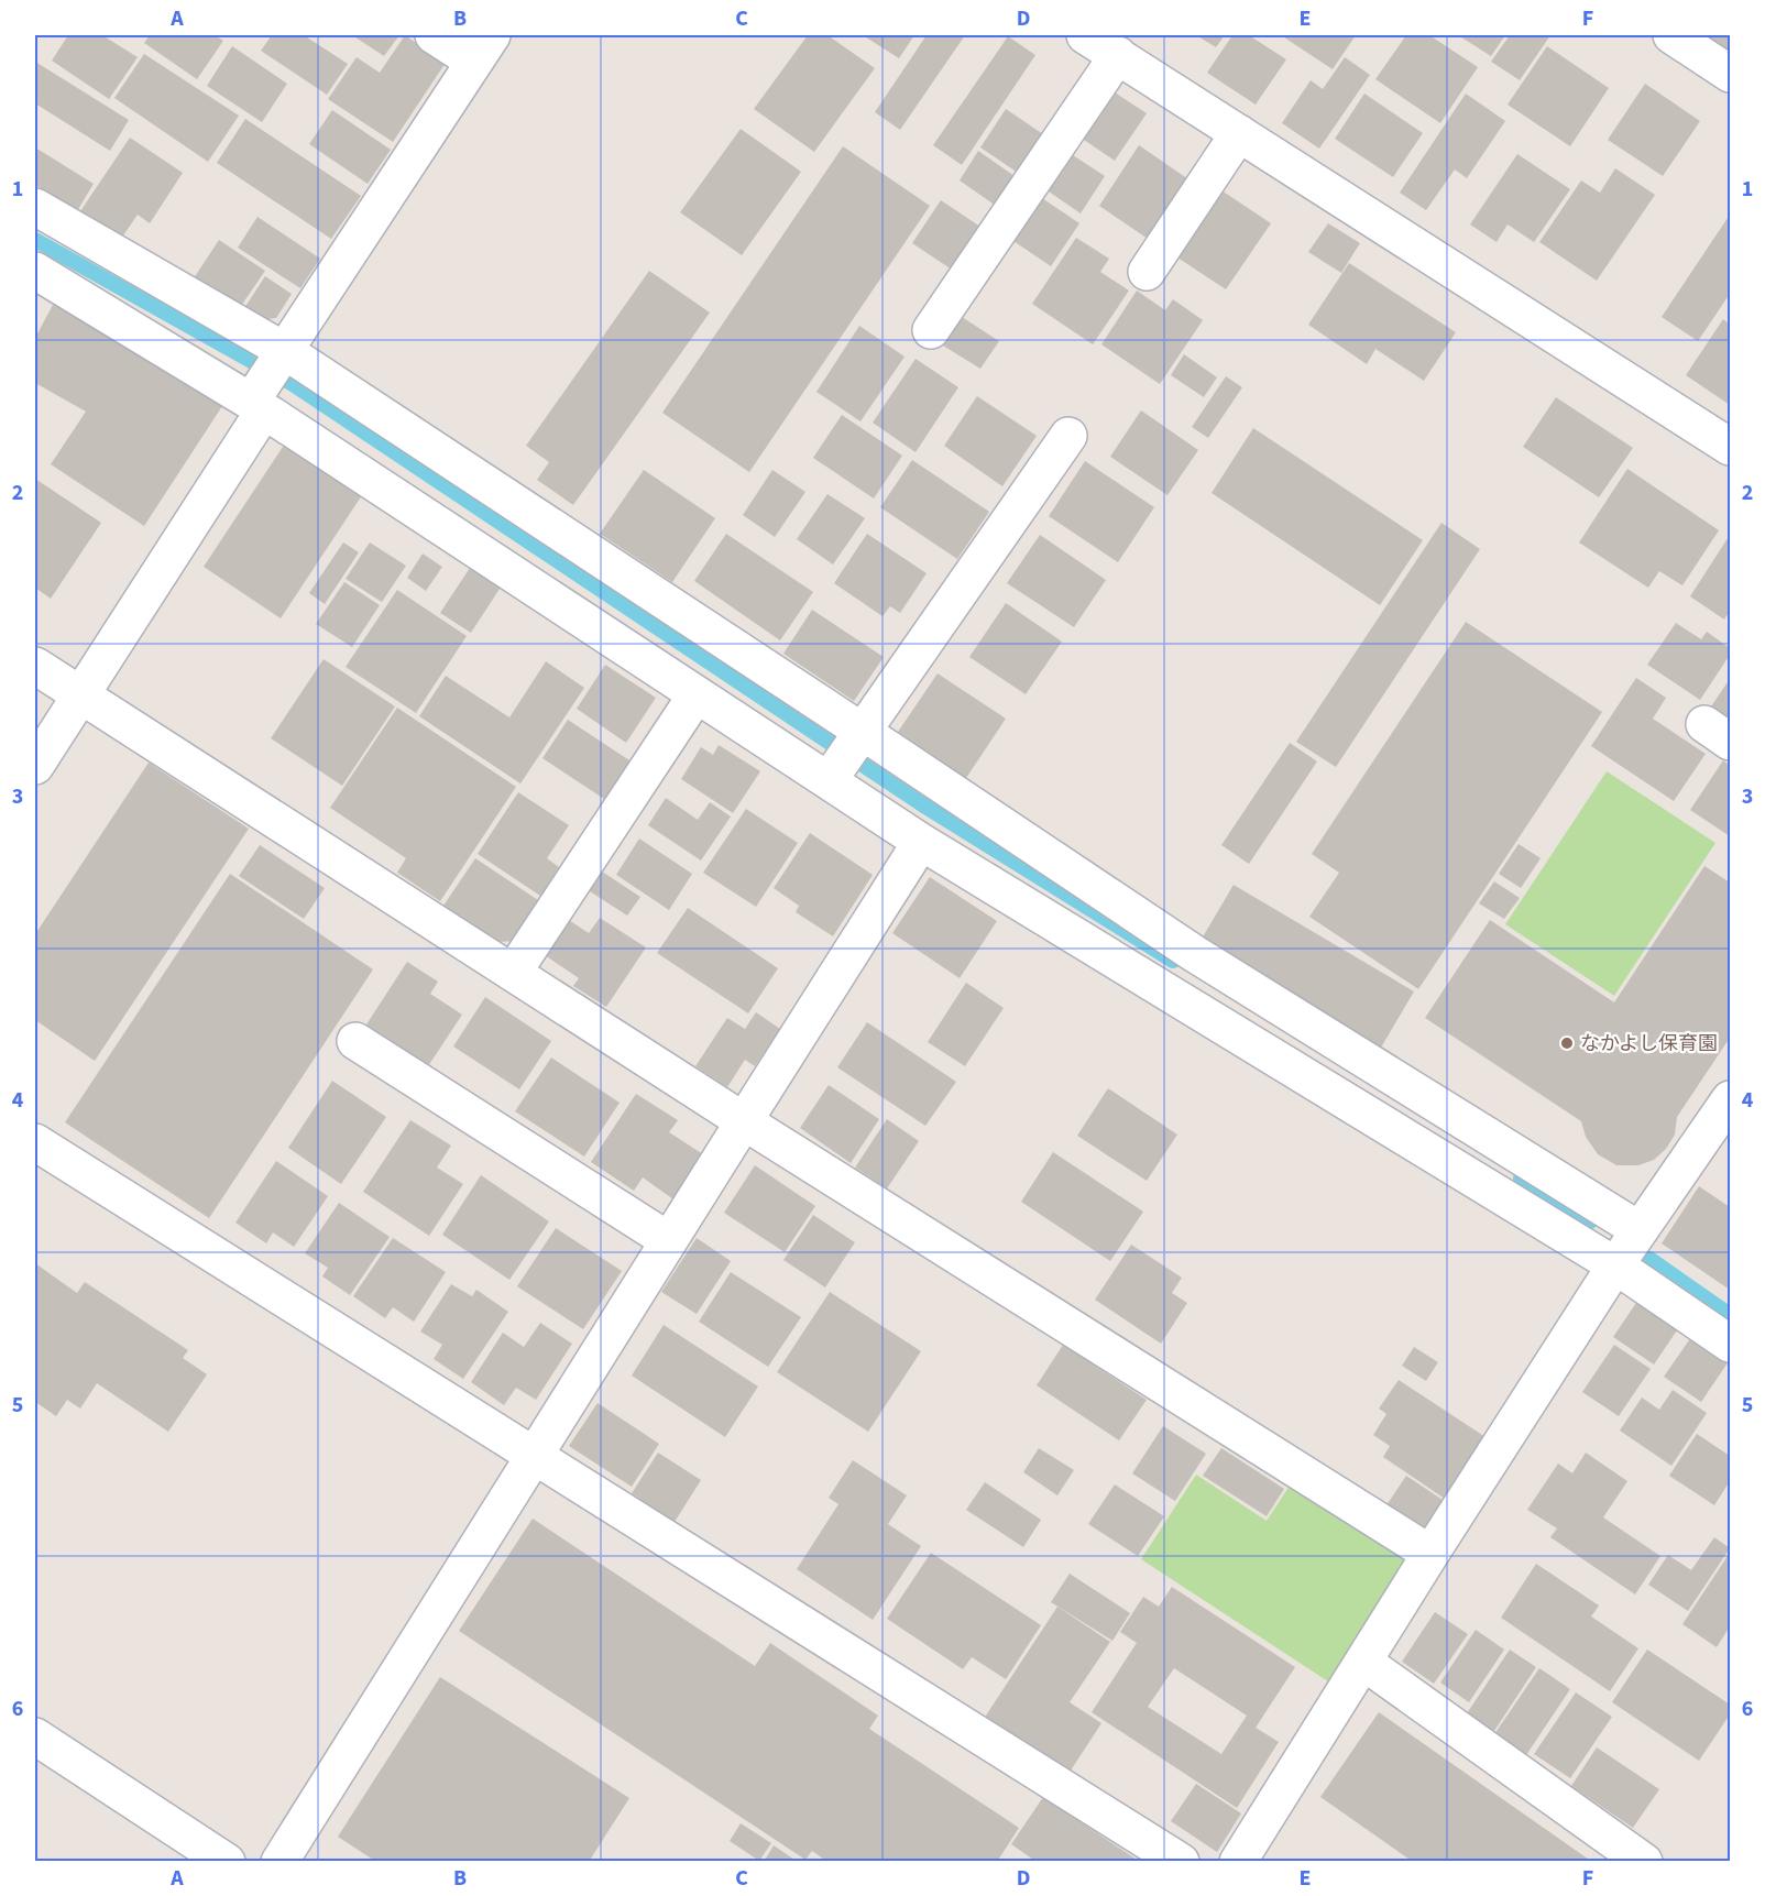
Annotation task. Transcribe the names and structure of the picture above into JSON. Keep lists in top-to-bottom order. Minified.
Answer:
{"places":["なかよし保育園"],"grid":{"columns":["A","B","C","D","E","F"],"rows":["1","2","3","4","5","6"]}}
